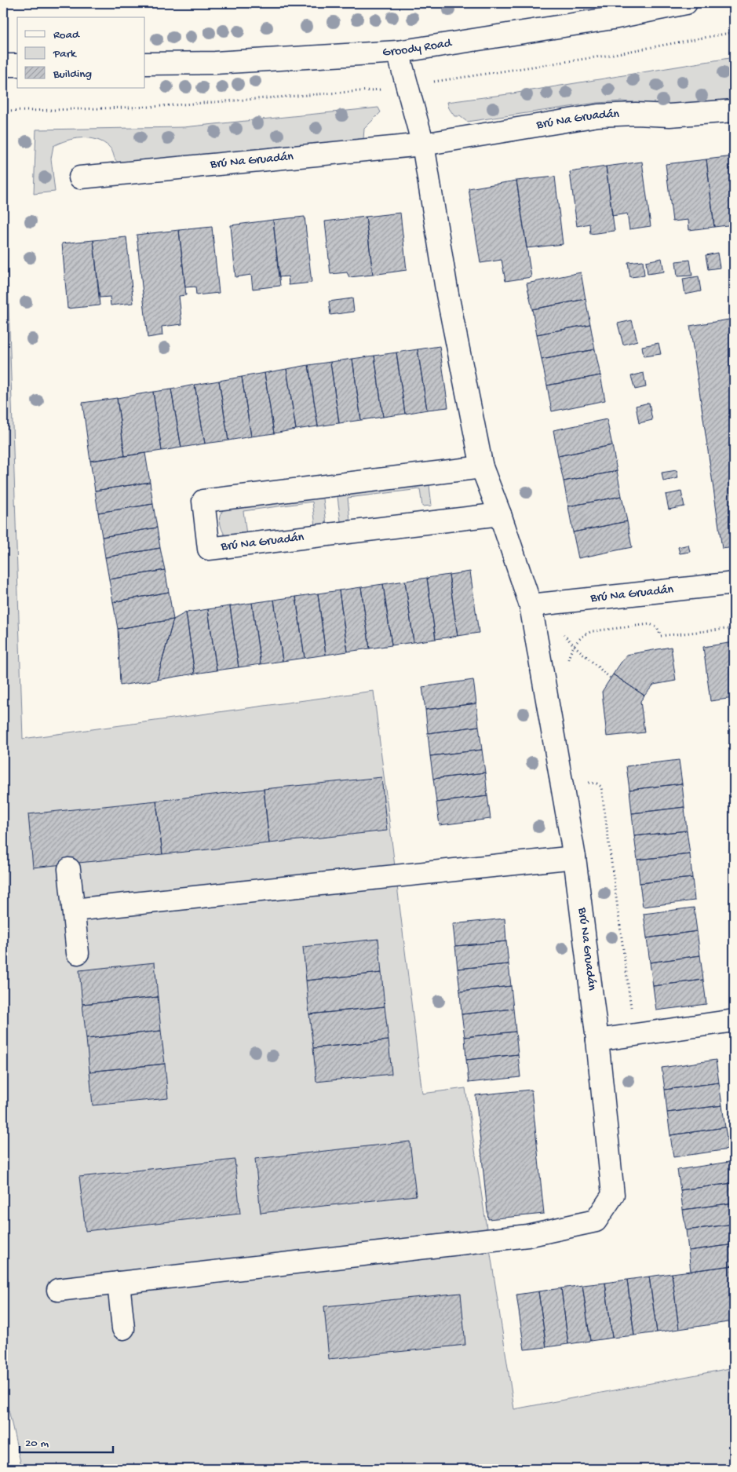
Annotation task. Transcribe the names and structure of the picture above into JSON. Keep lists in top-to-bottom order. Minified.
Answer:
{"streets":{"street":["Groody Road","Brú Na Gruadán"]},"crossings":[["Groody Road","Brú Na Gruadán"]],"legend":["Road","Park","Building"],"scale_bar":"20 m"}
